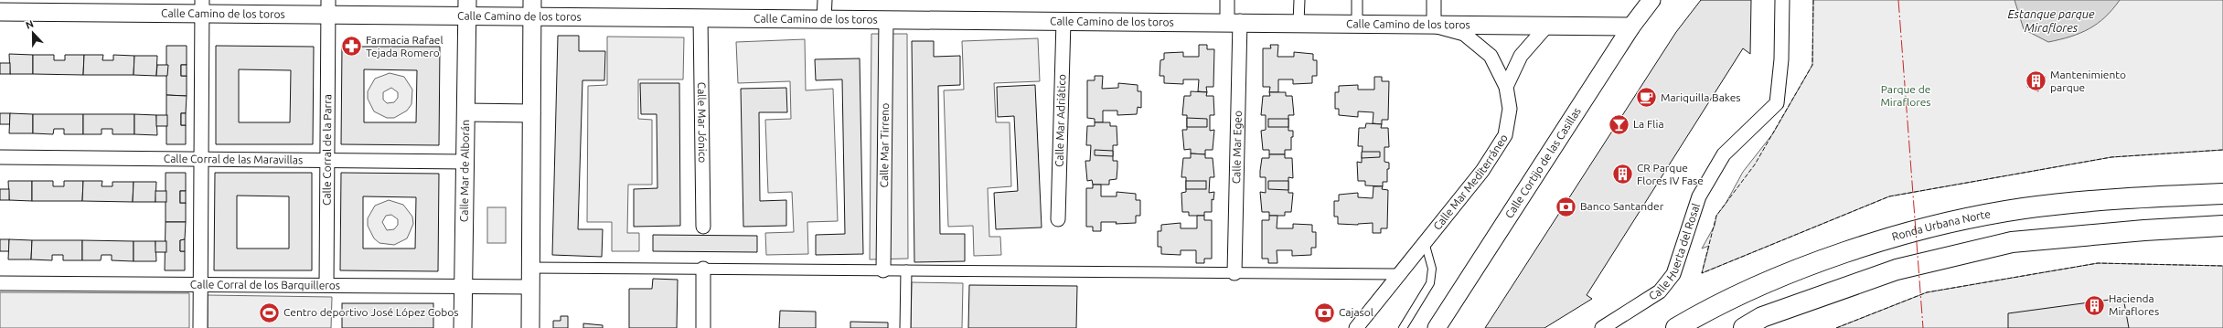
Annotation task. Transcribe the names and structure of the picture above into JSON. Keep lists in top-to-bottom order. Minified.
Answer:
{"streets":{"main road":["Ronda Urbana Norte"],"street":["Calle Camino de los toros","Calle Mar Adriático","Calle Mar Jónico","Calle Mar Tirreno","Calle Mar Egeo","Calle Corral de la Parra","Calle Corral de las Maravillas","Calle Cortijo de las Casillas","Calle Mar de Alborán","Calle Mar Mediterráneo","Calle Huerta del Rosal","Calle Corral de los Barquilleros"]},"crossings":[["Calle Camino de los toros","Calle Mar Adriático"],["Calle Camino de los toros","Calle Mar Jónico"],["Calle Camino de los toros","Calle Mar Tirreno"],["Calle Camino de los toros","Calle Mar Egeo"],["Calle Camino de los toros","Calle Corral de la Parra"],["Calle Camino de los toros","Calle Cortijo de las Casillas"],["Calle Camino de los toros","Calle Mar de Alborán"],["Calle Camino de los toros","Calle Mar Mediterráneo"],["Calle Corral de la Parra","Calle Corral de las Maravillas"],["Calle Corral de la Parra","Calle Corral de los Barquilleros"],["Calle Corral de las Maravillas","Calle Mar de Alborán"],["Calle Mar de Alborán","Calle Corral de los Barquilleros"]],"water":["Estanque parque Miraflores"],"parks":["Parque de Miraflores"],"places":{"pharmacy":["Farmacia Rafael Tejada Romero"],"building":["Mantenimiento parque","CR Parque Flores IV Fase","Hacienda Miraflores"],"cafe":["Mariquilla Bakes"],"bar":["La Flia"],"bank":["Banco Santander","Cajasol"],"sports":["Centro deportivo José López Cobos"]},"north":"top"}
